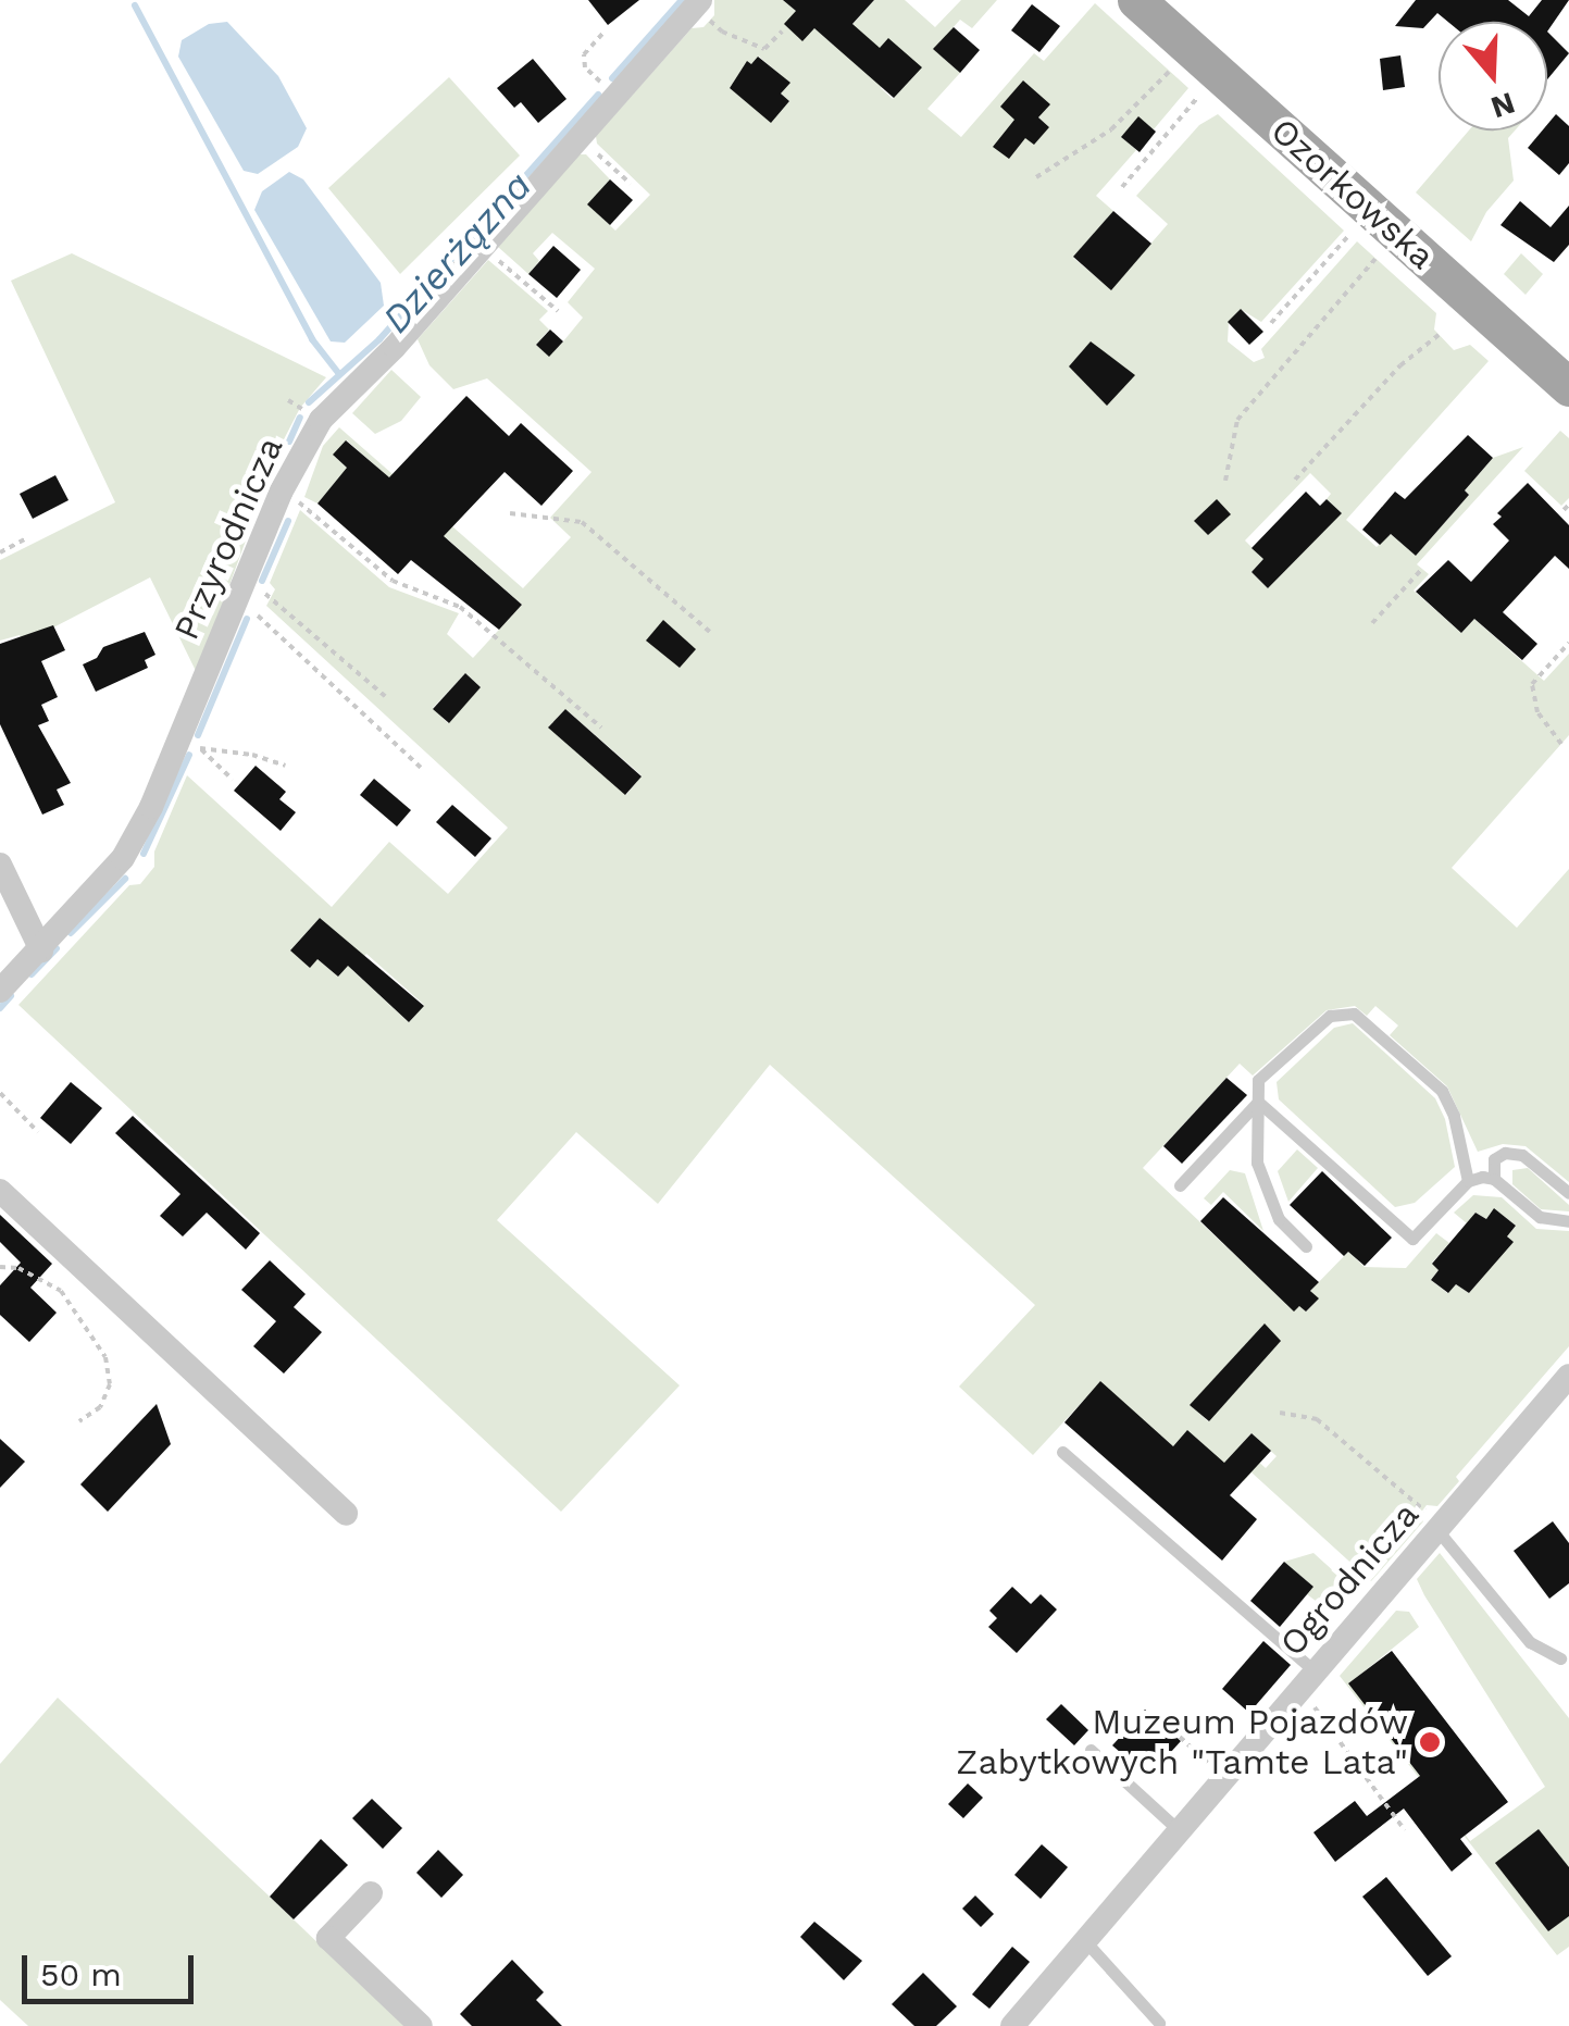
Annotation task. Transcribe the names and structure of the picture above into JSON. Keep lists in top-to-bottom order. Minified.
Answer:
{"streets":{"main road":["Ozorkowska"],"street":["Przyrodnicza","Ogrodnicza"]},"water":["Dzierżązna"],"places":["Muzeum Pojazdów Zabytkowych \"Tamte Lata\""],"scale_bar":"50 m","north":"bottom"}
